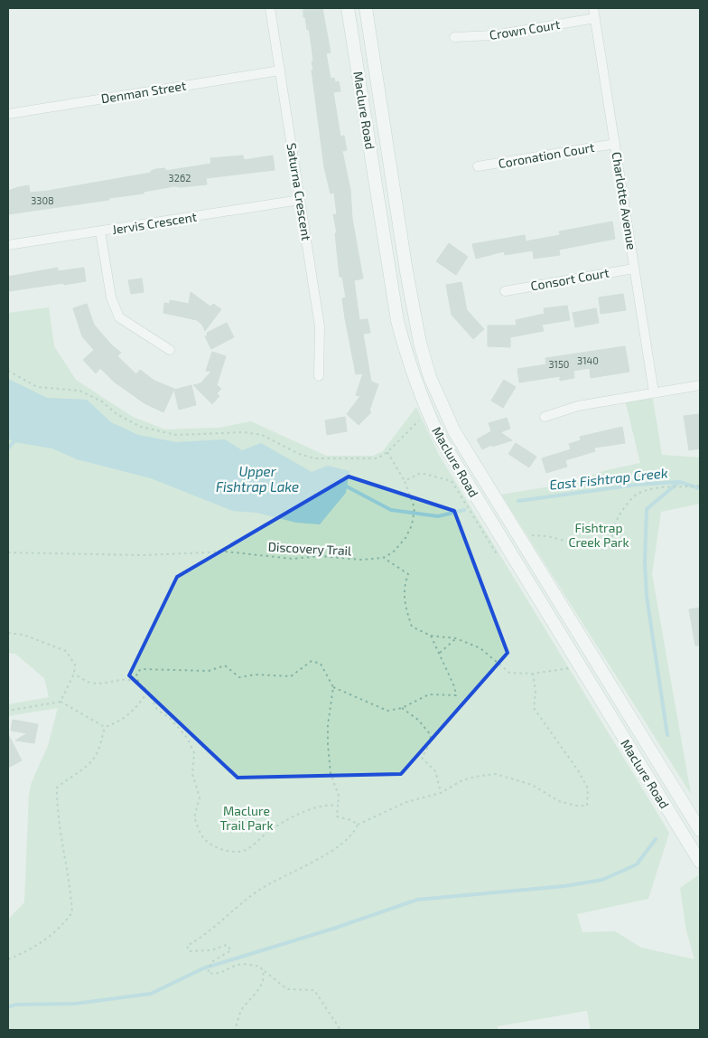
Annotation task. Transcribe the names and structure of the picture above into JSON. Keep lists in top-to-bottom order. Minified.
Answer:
{"streets":{"main road":["Maclure Road"],"street":["Crown Court","Denman Street","Coronation Court","Saturna Crescent","Charlotte Avenue","Jervis Crescent","Consort Court"],"path":["Discovery Trail"]},"crossings":[["Crown Court","Charlotte Avenue"],["Denman Street","Saturna Crescent"],["Coronation Court","Charlotte Avenue"],["Saturna Crescent","Jervis Crescent"],["Charlotte Avenue","Consort Court"]],"water":["Upper Fishtrap Lake","East Fishtrap Creek"],"parks":["Fishtrap Creek Park","Maclure Trail Park"],"house_numbers":["3262","3308","3140","3150"]}
